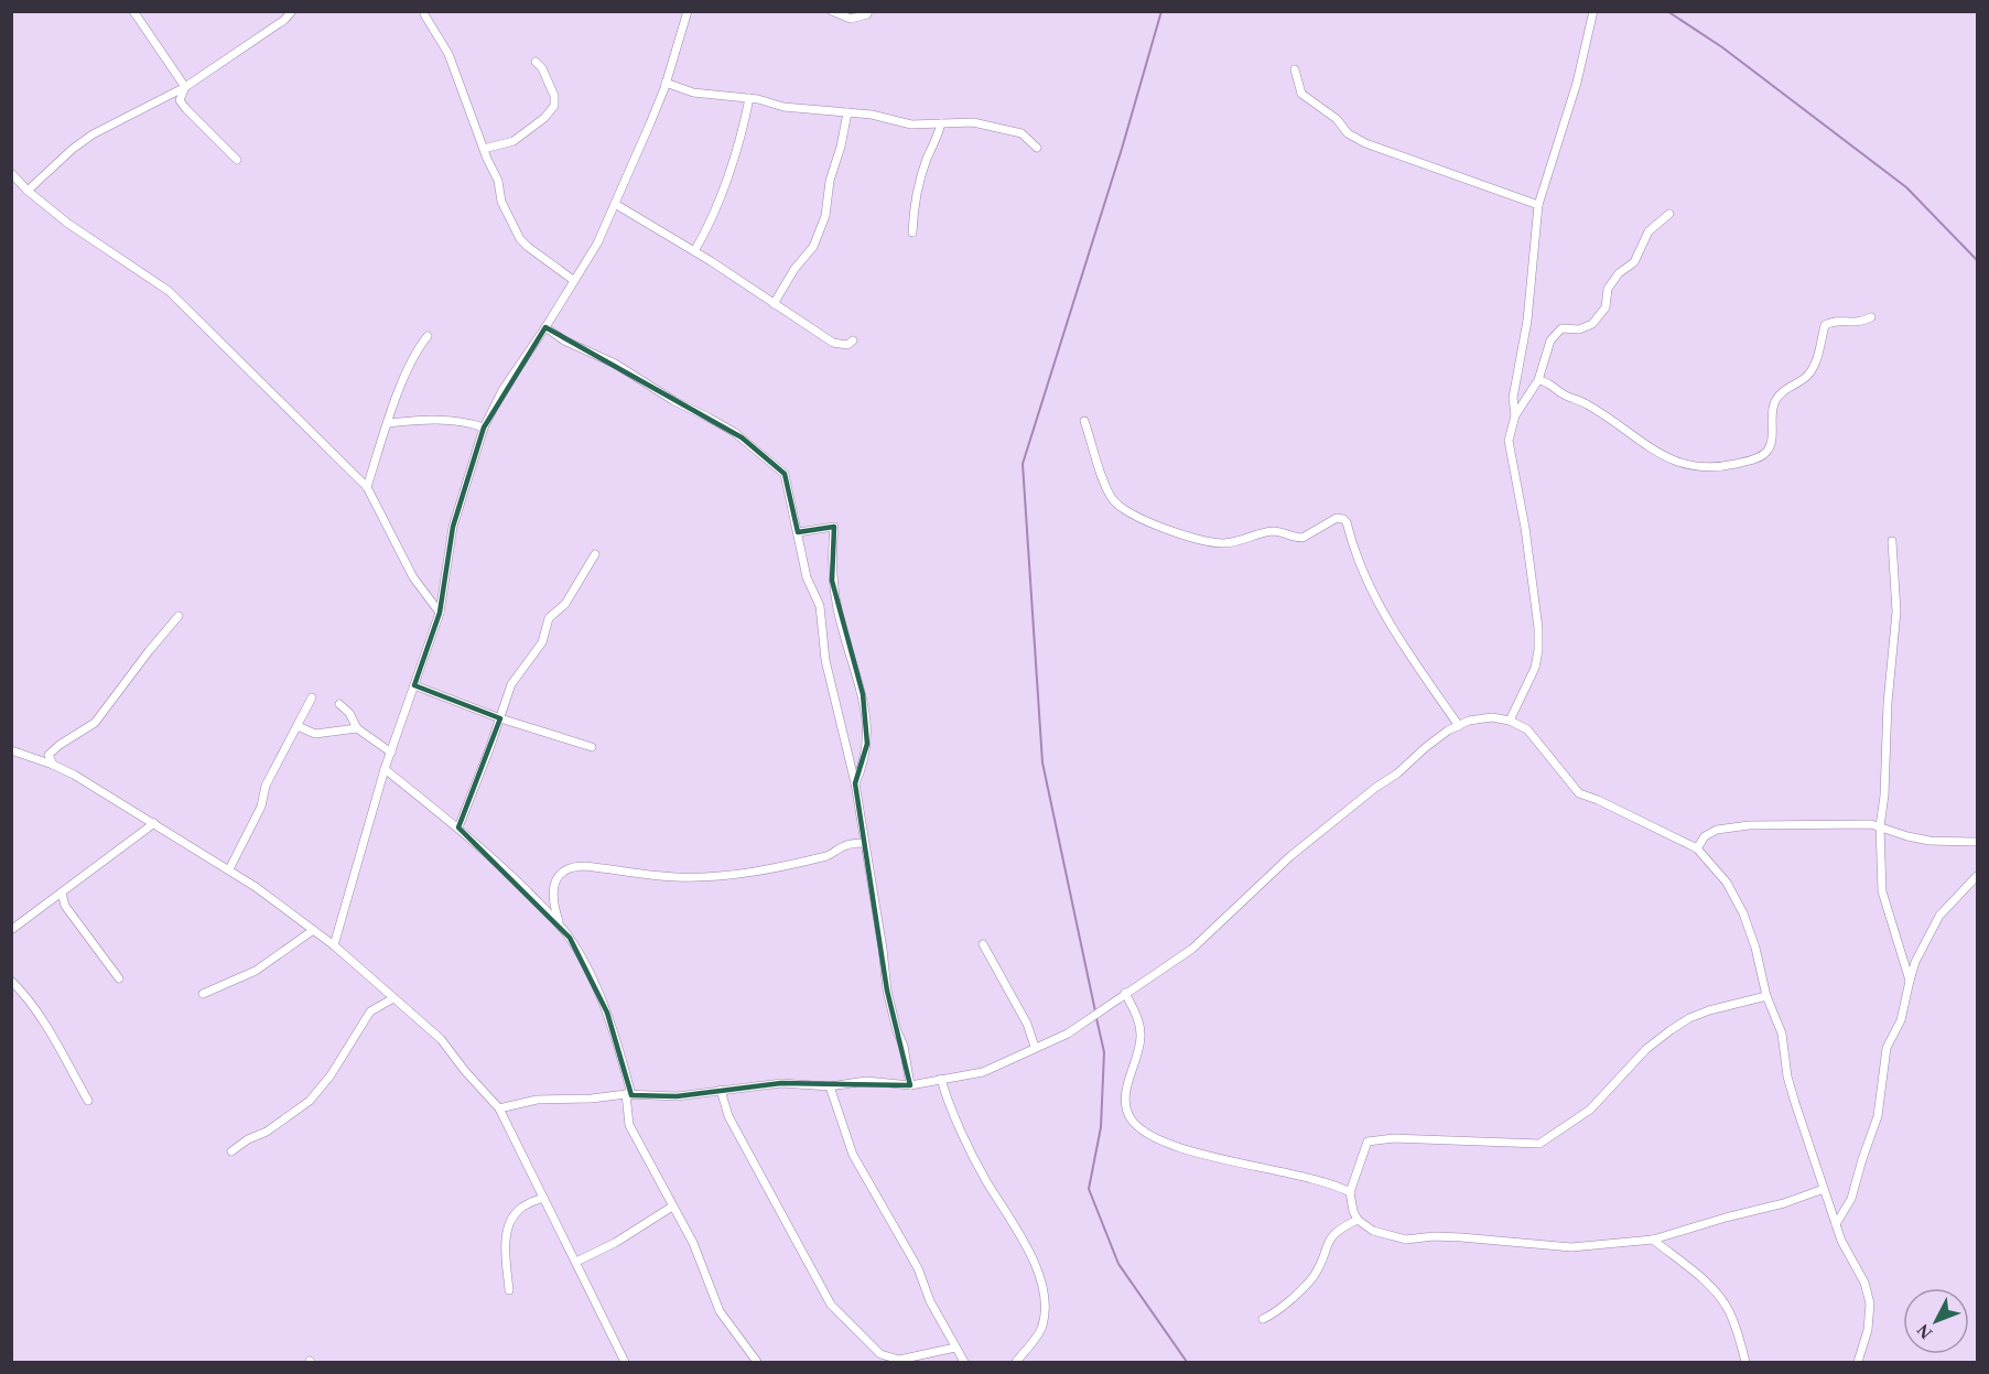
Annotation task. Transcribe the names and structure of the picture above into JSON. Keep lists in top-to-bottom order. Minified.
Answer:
{"north":"bottom left"}
